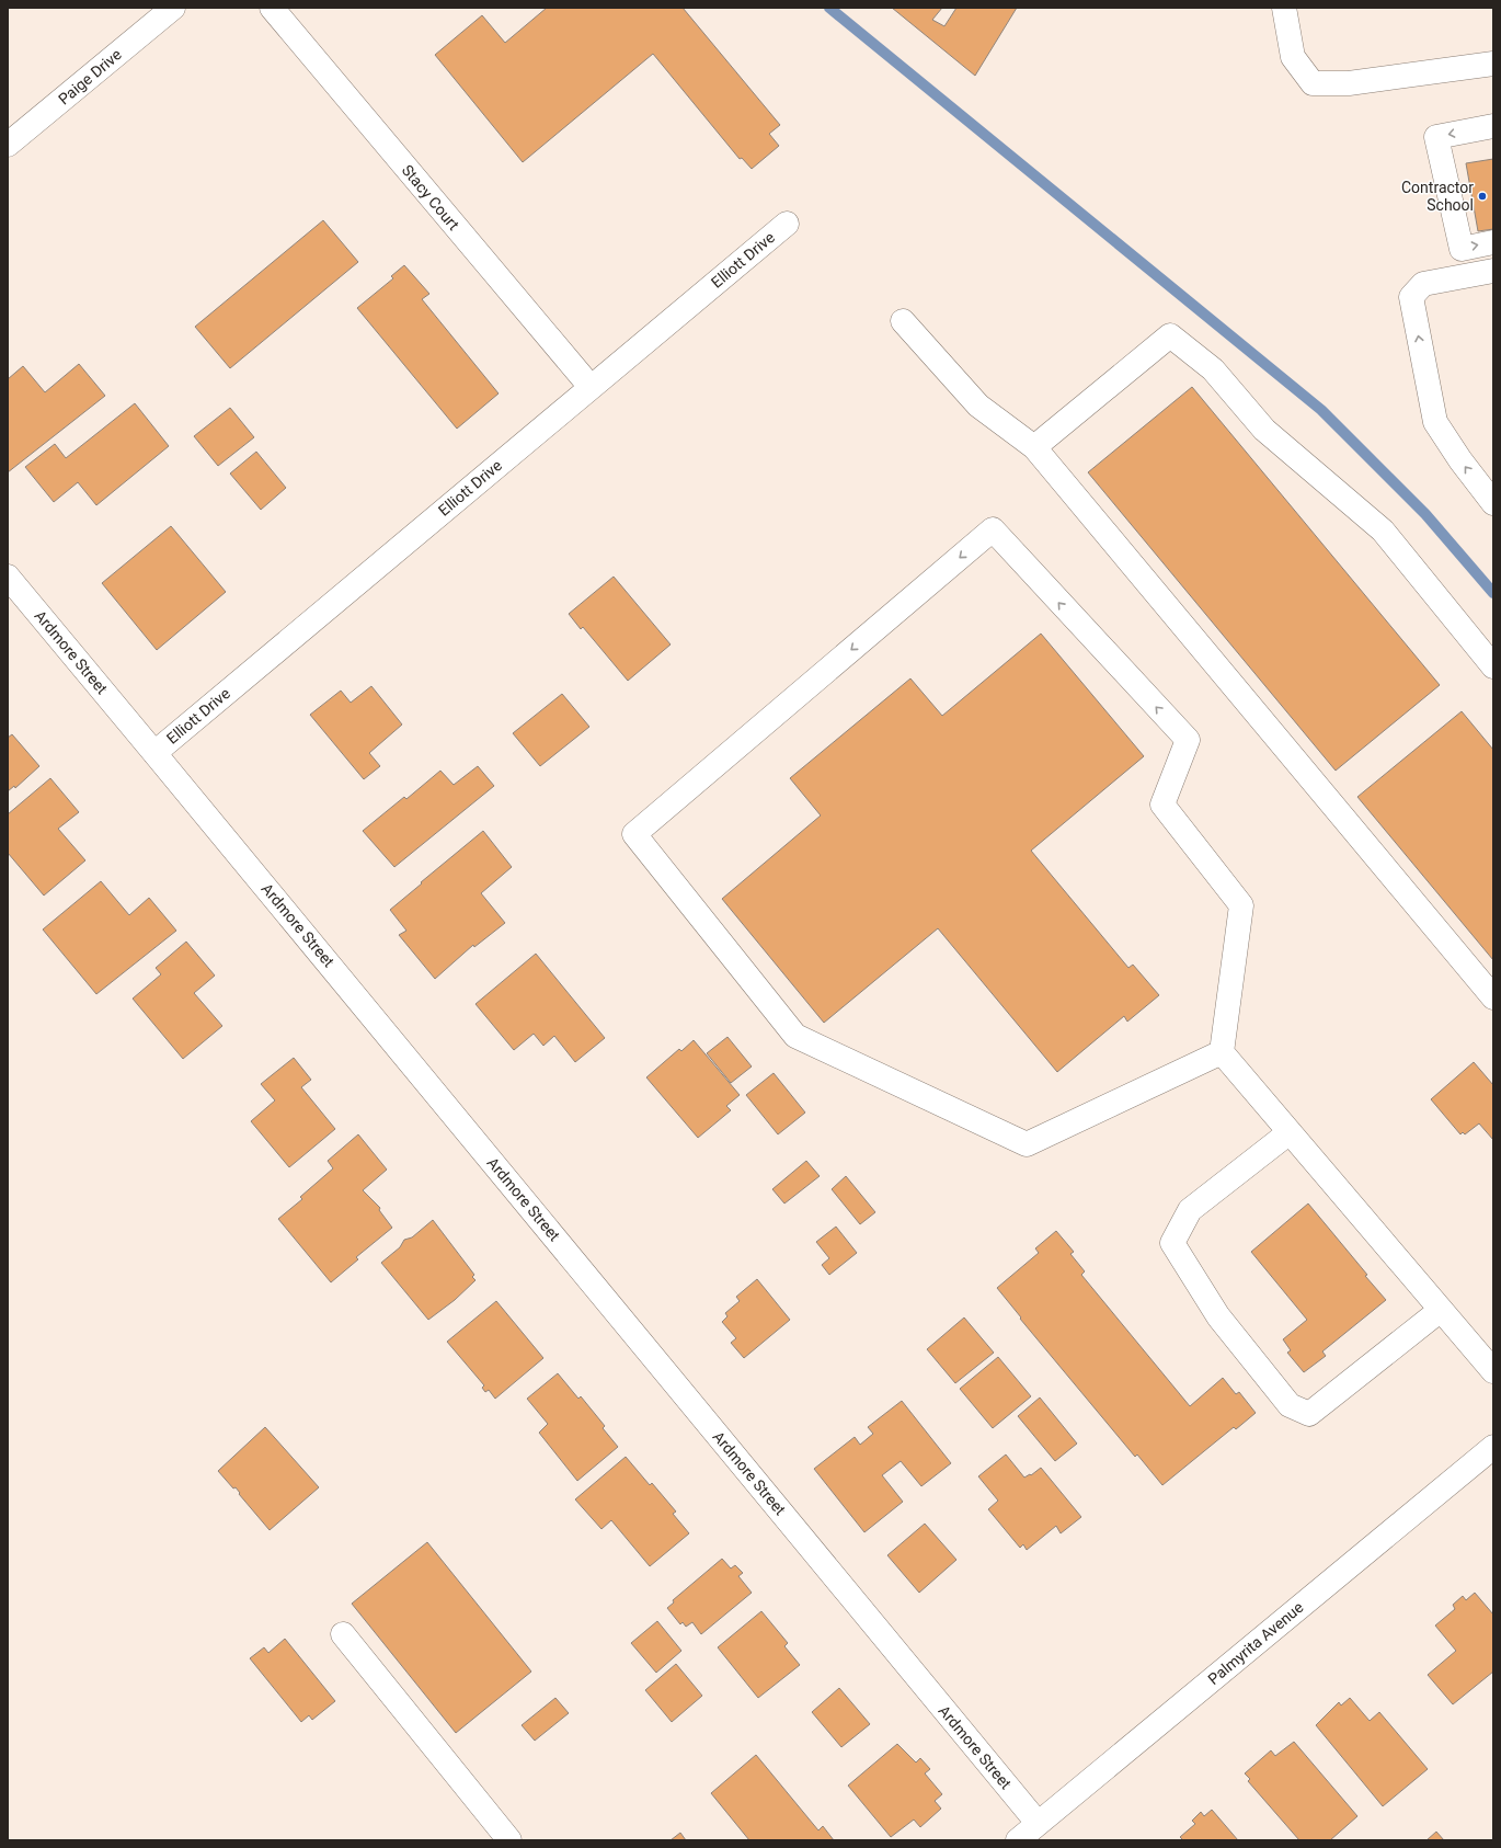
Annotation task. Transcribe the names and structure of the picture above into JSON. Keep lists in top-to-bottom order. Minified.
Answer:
{"streets":{"street":["Paige Drive","Stacy Court","Elliott Drive","Ardmore Street","Palmyrita Avenue"]},"crossings":[["Stacy Court","Elliott Drive"],["Elliott Drive","Ardmore Street"],["Ardmore Street","Palmyrita Avenue"]],"places":["Contractor School"]}
